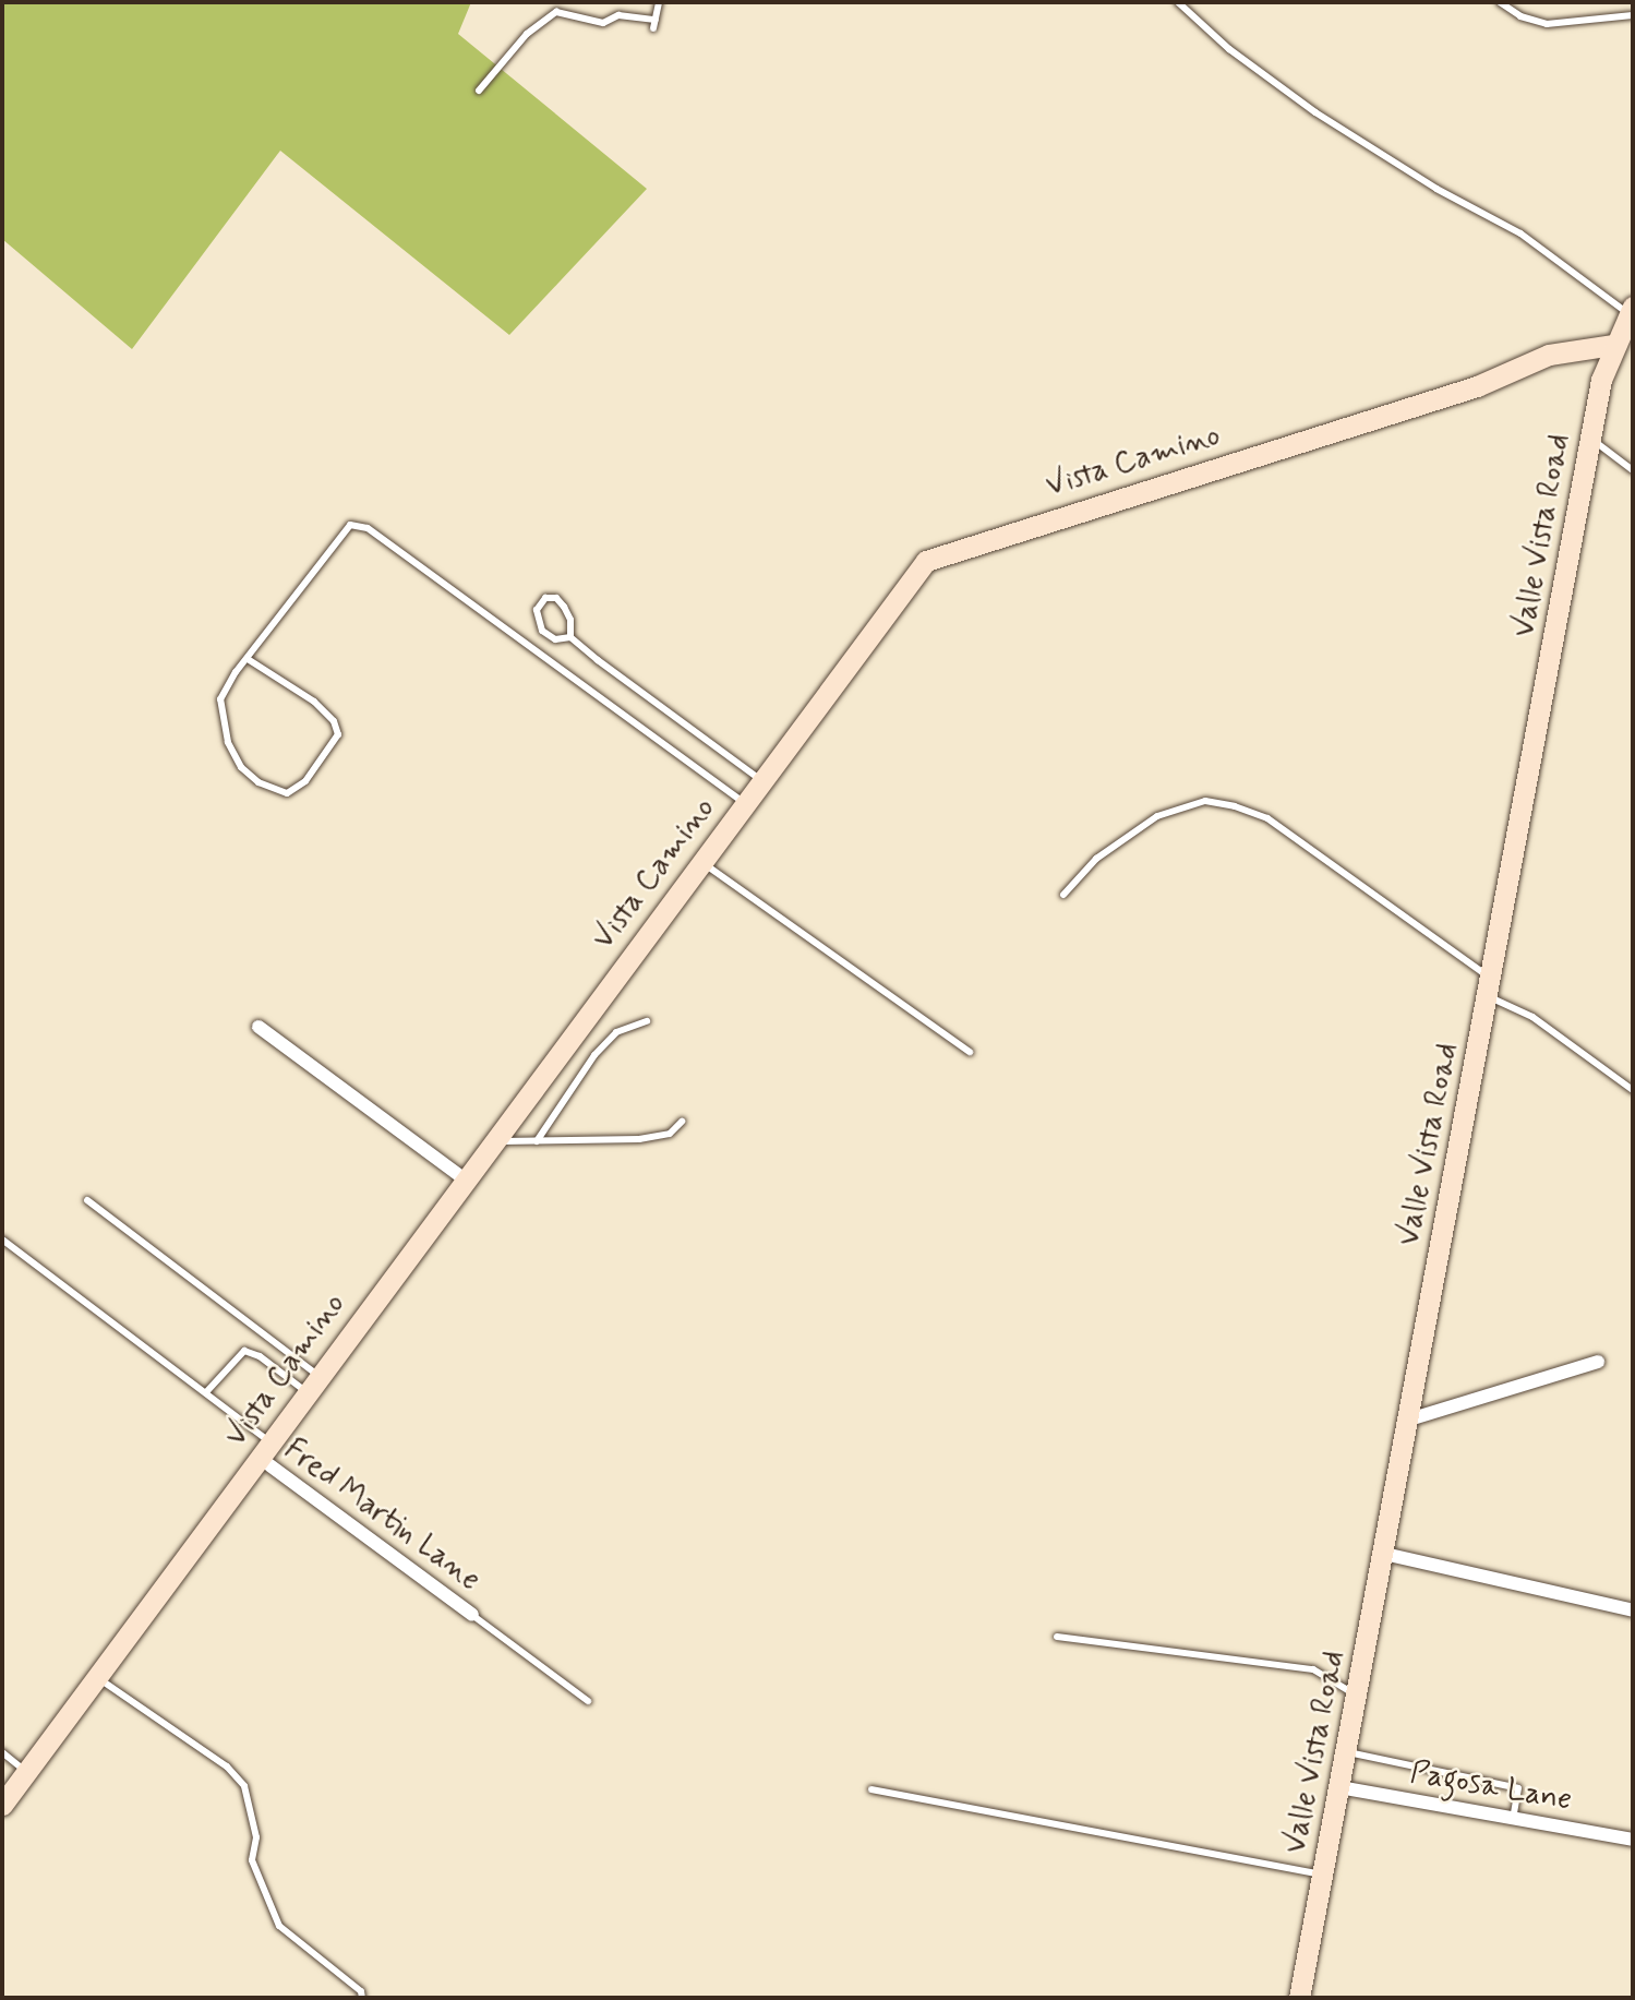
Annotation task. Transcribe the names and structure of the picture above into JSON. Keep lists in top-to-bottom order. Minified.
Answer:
{"streets":{"street":["Vista Camino","Valle Vista Road","Fred Martin Lane","Pagosa Lane"]},"crossings":[["Vista Camino","Valle Vista Road"],["Vista Camino","Fred Martin Lane"],["Valle Vista Road","Pagosa Lane"]]}
